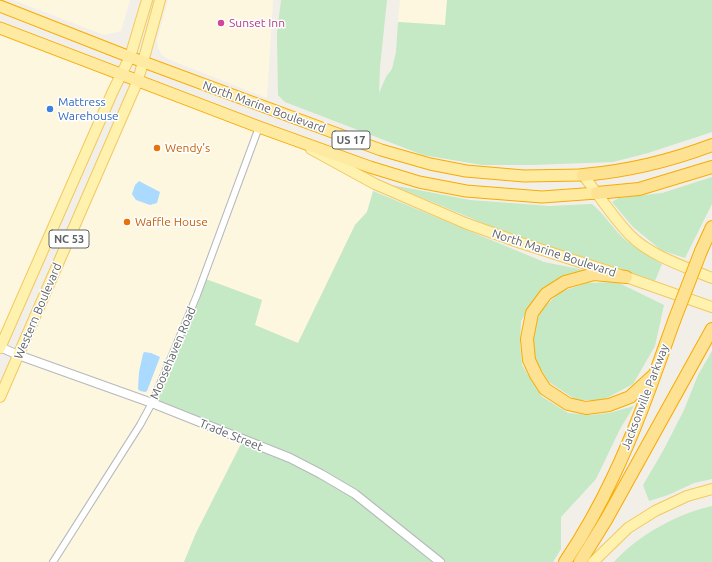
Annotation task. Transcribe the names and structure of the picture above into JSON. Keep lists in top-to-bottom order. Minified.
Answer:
{"streets":{"highway":["North Marine Boulevard","US 17","Jacksonville Parkway"],"main road":["NC 53","Western Boulevard"],"street":["Moosehaven Road","Trade Street"]},"crossings":[["North Marine Boulevard","US 17"],["North Marine Boulevard","Western Boulevard"],["North Marine Boulevard","Moosehaven Road"],["Western Boulevard","Trade Street"],["Moosehaven Road","Trade Street"]],"places":["Sunset Inn","Mattress Warehouse","Wendy's","Waffle House"]}
